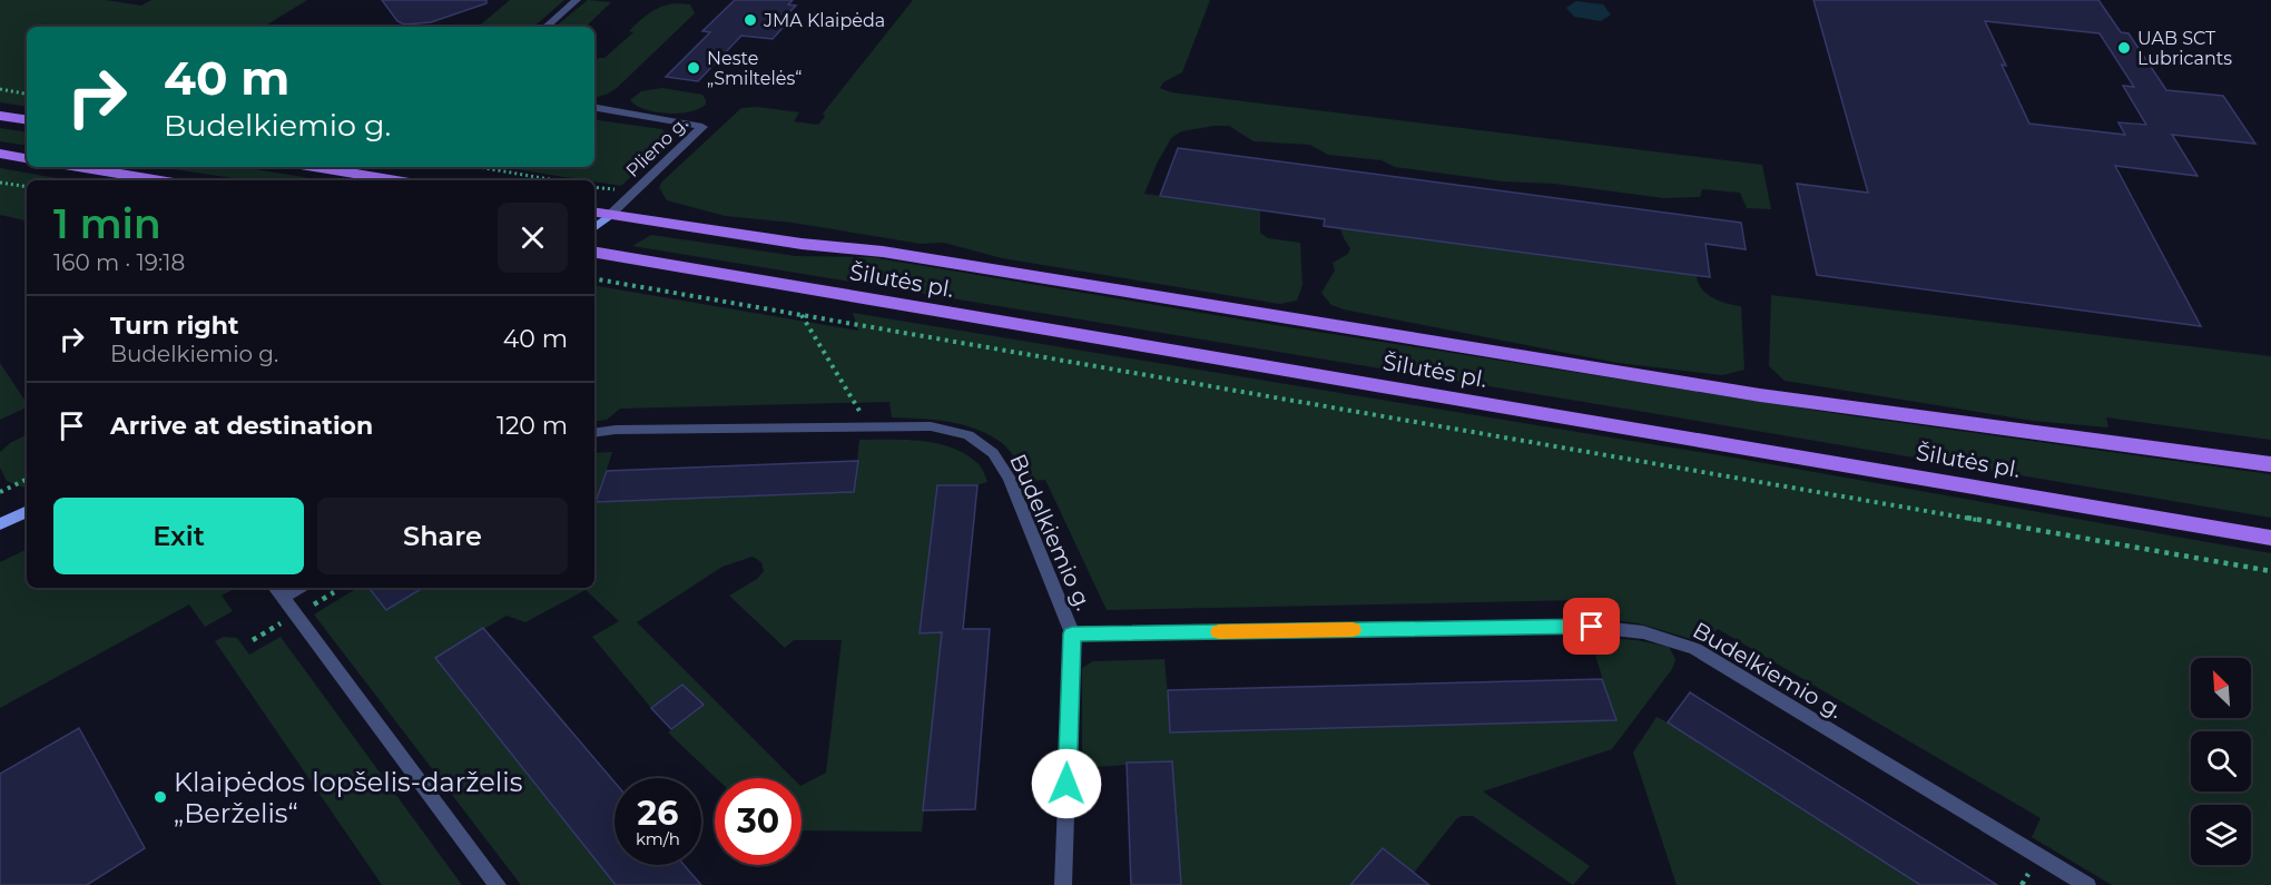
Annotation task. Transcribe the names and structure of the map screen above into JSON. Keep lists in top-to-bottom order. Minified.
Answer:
{"streets":{"main road":["Šilutės pl."],"street":["Plieno g.","Budelkiemio g."]},"crossings":[["Plieno g.","Šilutės pl."]],"places":["JMA Klaipėda","UAB SCT Lubricants","Neste „Smiltelės“","Klaipėdos lopšelis-darželis „Berželis“"],"north":"top left","page":{"turn":["40 m","Budelkiemio g."],"heading":["1 min","160 m · 19:18"],"list":[{"name":"Turn right","note":"Budelkiemio g.","value":"40 m"},{"name":"Arrive at destination","value":"120 m"}],"buttons":["Exit","Share"],"speed":"26 km/h","limit":"30"}}
